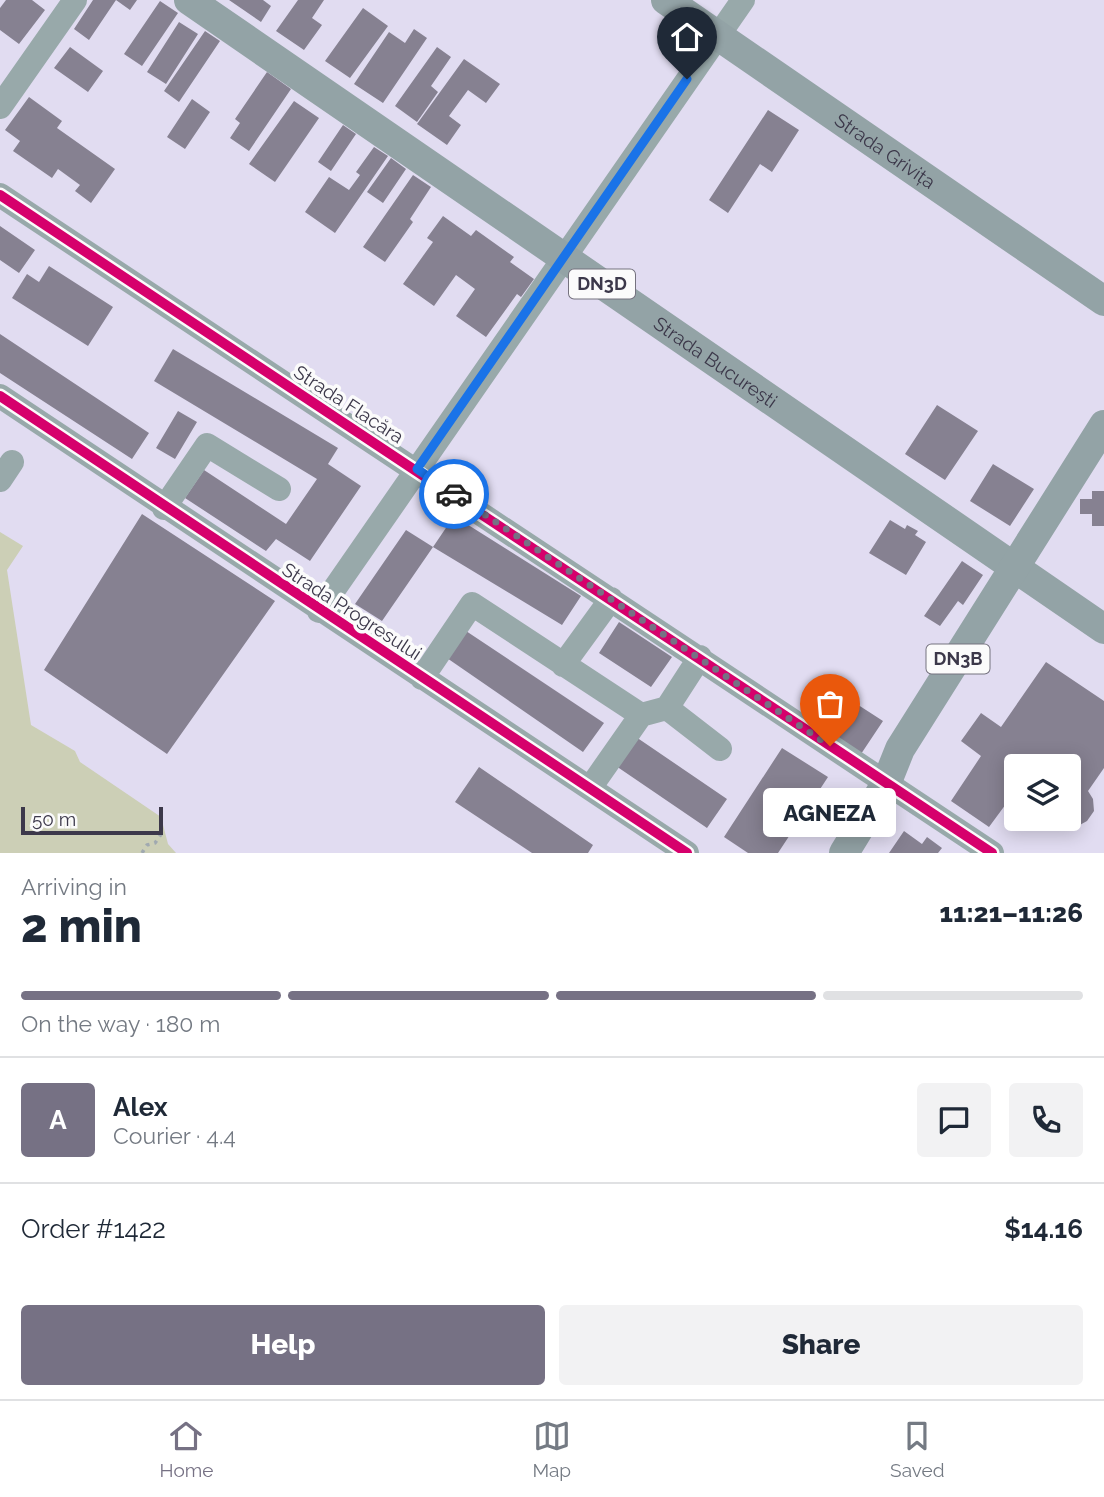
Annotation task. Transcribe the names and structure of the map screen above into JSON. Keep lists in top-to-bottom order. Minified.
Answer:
{"streets":{"main road":["Strada Grivița","DN3D","Strada București","DN3B"],"street":["Strada Flacăra","Strada Progresului"]},"crossings":[["Strada București","DN3B"],["Strada Flacăra","DN3B"]],"places":["AGNEZA"],"scale_bar":"50 m","page":{"bubble":"AGNEZA","scale":"50 m","heading":["2 min","Arriving in","11:21–11:26"],"panel":["Alex","Courier · 4.4","Order #1422","$14.16"],"bar":"On the way · 180 m","round":"A","buttons":["Help","Share"],"tabs":["Home","Map","Saved"]}}
